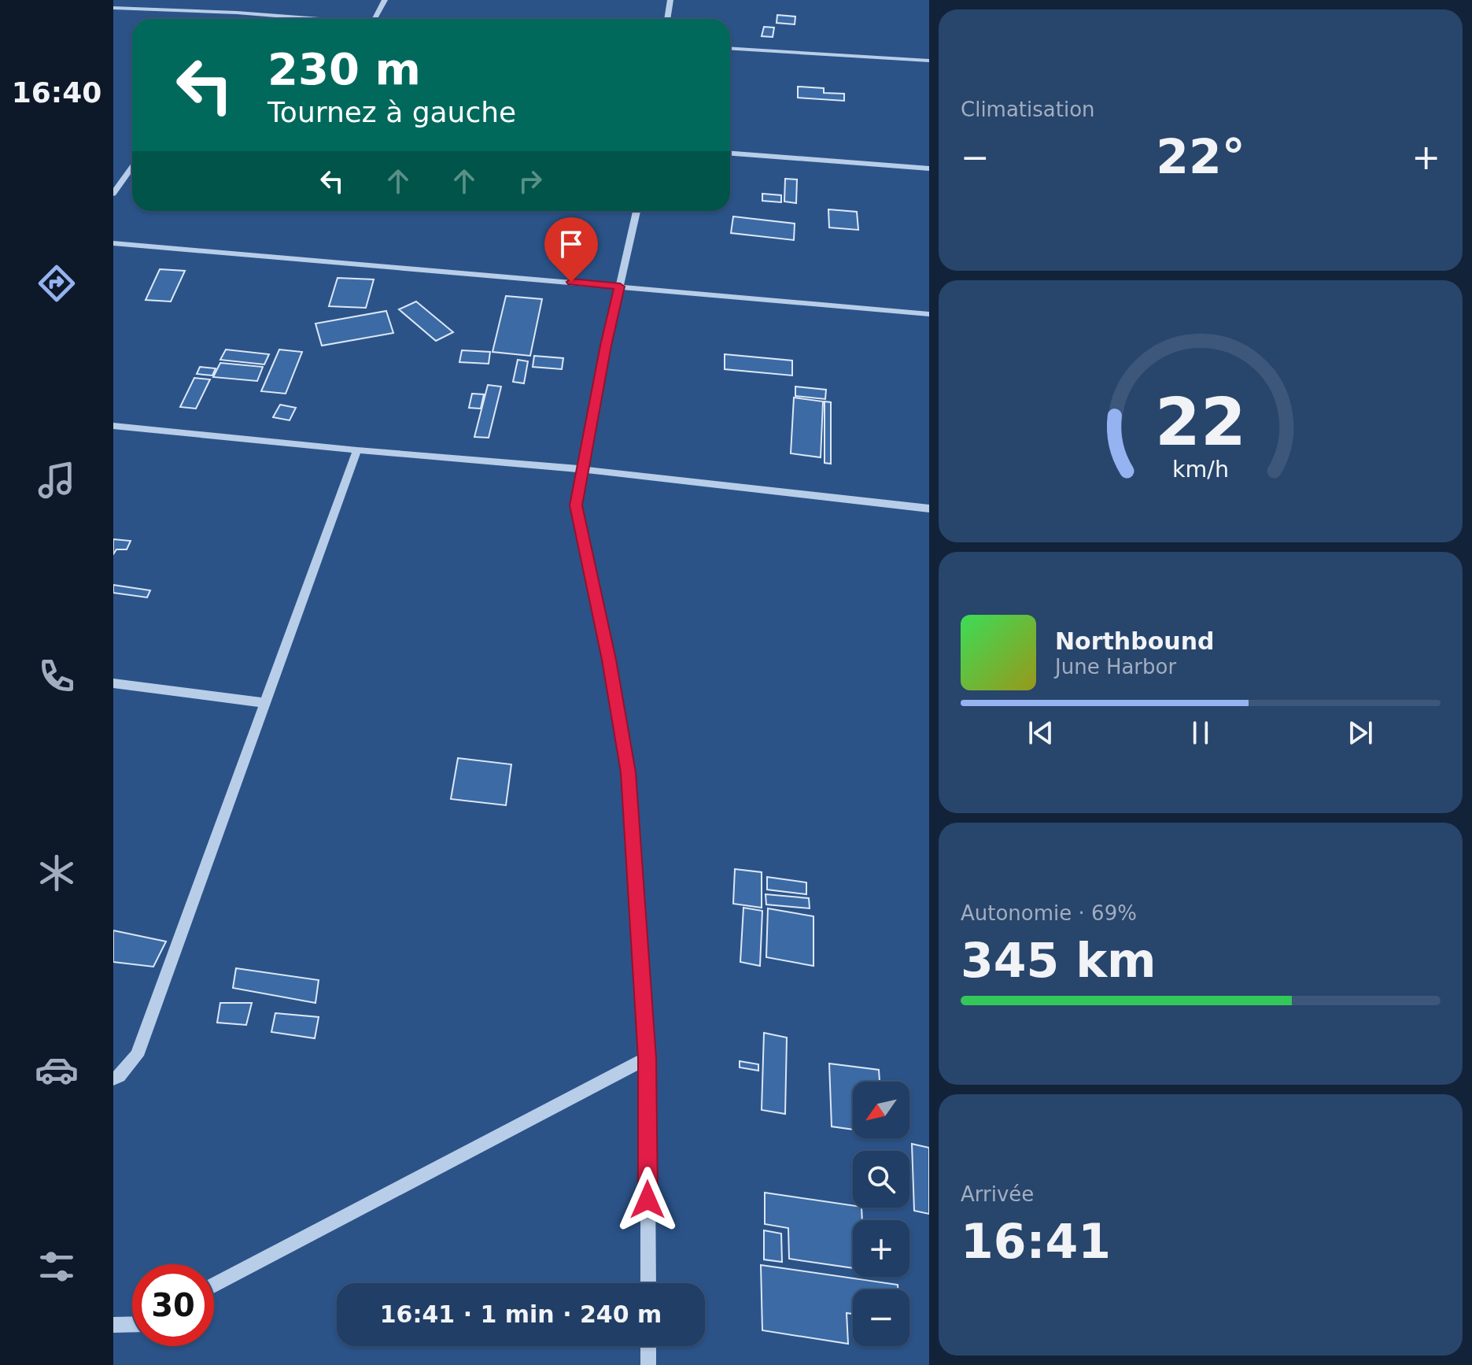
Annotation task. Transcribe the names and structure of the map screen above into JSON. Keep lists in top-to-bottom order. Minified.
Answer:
{"north":"bottom left","page":{"tabs":"16:40","tile":["Climatisation",["Autonomie · 69%","345 km"],["Arrivée","16:41"]],"turn":["230 m","Tournez à gauche"],"heat":["−","22°","+"],"song":["Northbound","June Harbor"],"map_buttons":["+","−"],"limit":"30","trip":"16:41 · 1 min · 240 m","gauge":["22","km/h"]}}
